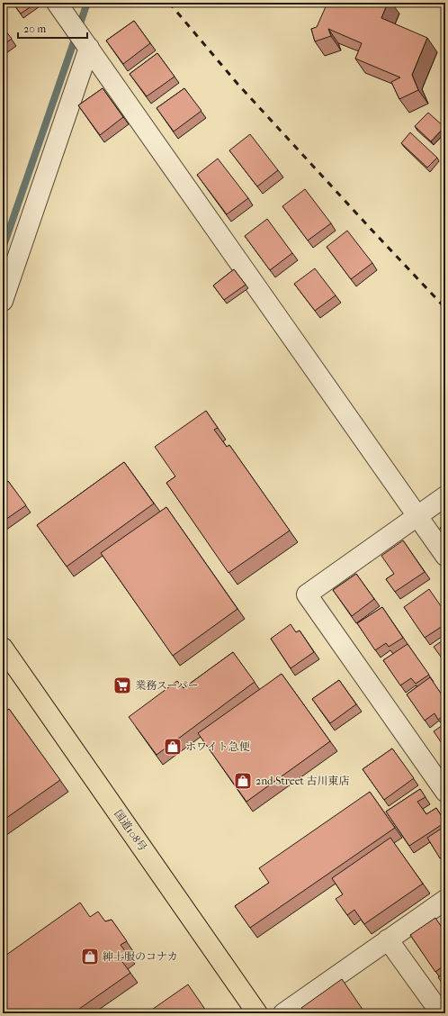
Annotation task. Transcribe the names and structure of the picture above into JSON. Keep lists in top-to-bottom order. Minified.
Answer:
{"streets":{"highway":["国道108号"]},"places":{"supermarket":["業務スーパー"],"shop":["ホワイト急便","2nd Street 古川東店","紳士服のコナカ"]},"scale_bar":"20 m"}
